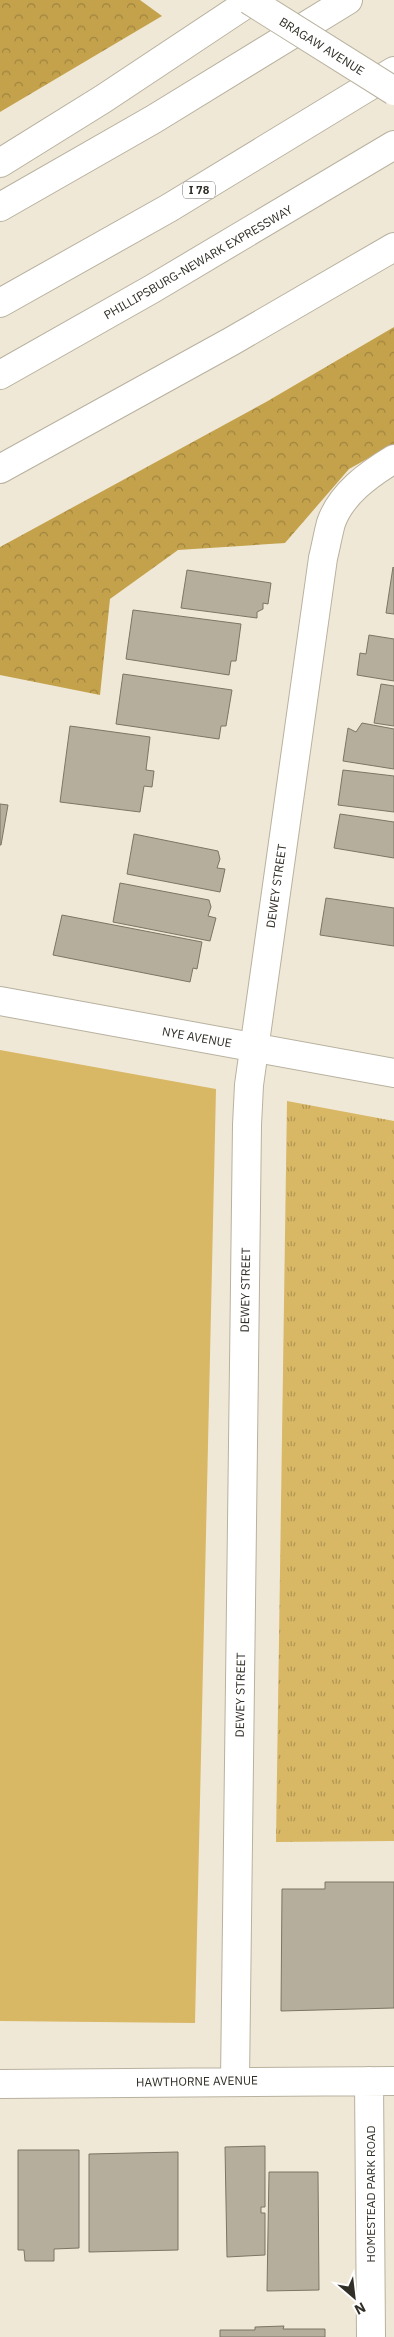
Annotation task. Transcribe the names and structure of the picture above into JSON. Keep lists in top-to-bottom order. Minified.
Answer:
{"streets":{"main road":["BRAGAW AVENUE","I 78","PHILLIPSBURG-NEWARK EXPRESSWAY","DEWEY STREET","NYE AVENUE","HAWTHORNE AVENUE","HOMESTEAD PARK ROAD"]},"crossings":[["DEWEY STREET","NYE AVENUE"],["DEWEY STREET","HAWTHORNE AVENUE"],["HAWTHORNE AVENUE","HOMESTEAD PARK ROAD"]],"north":"bottom right"}
